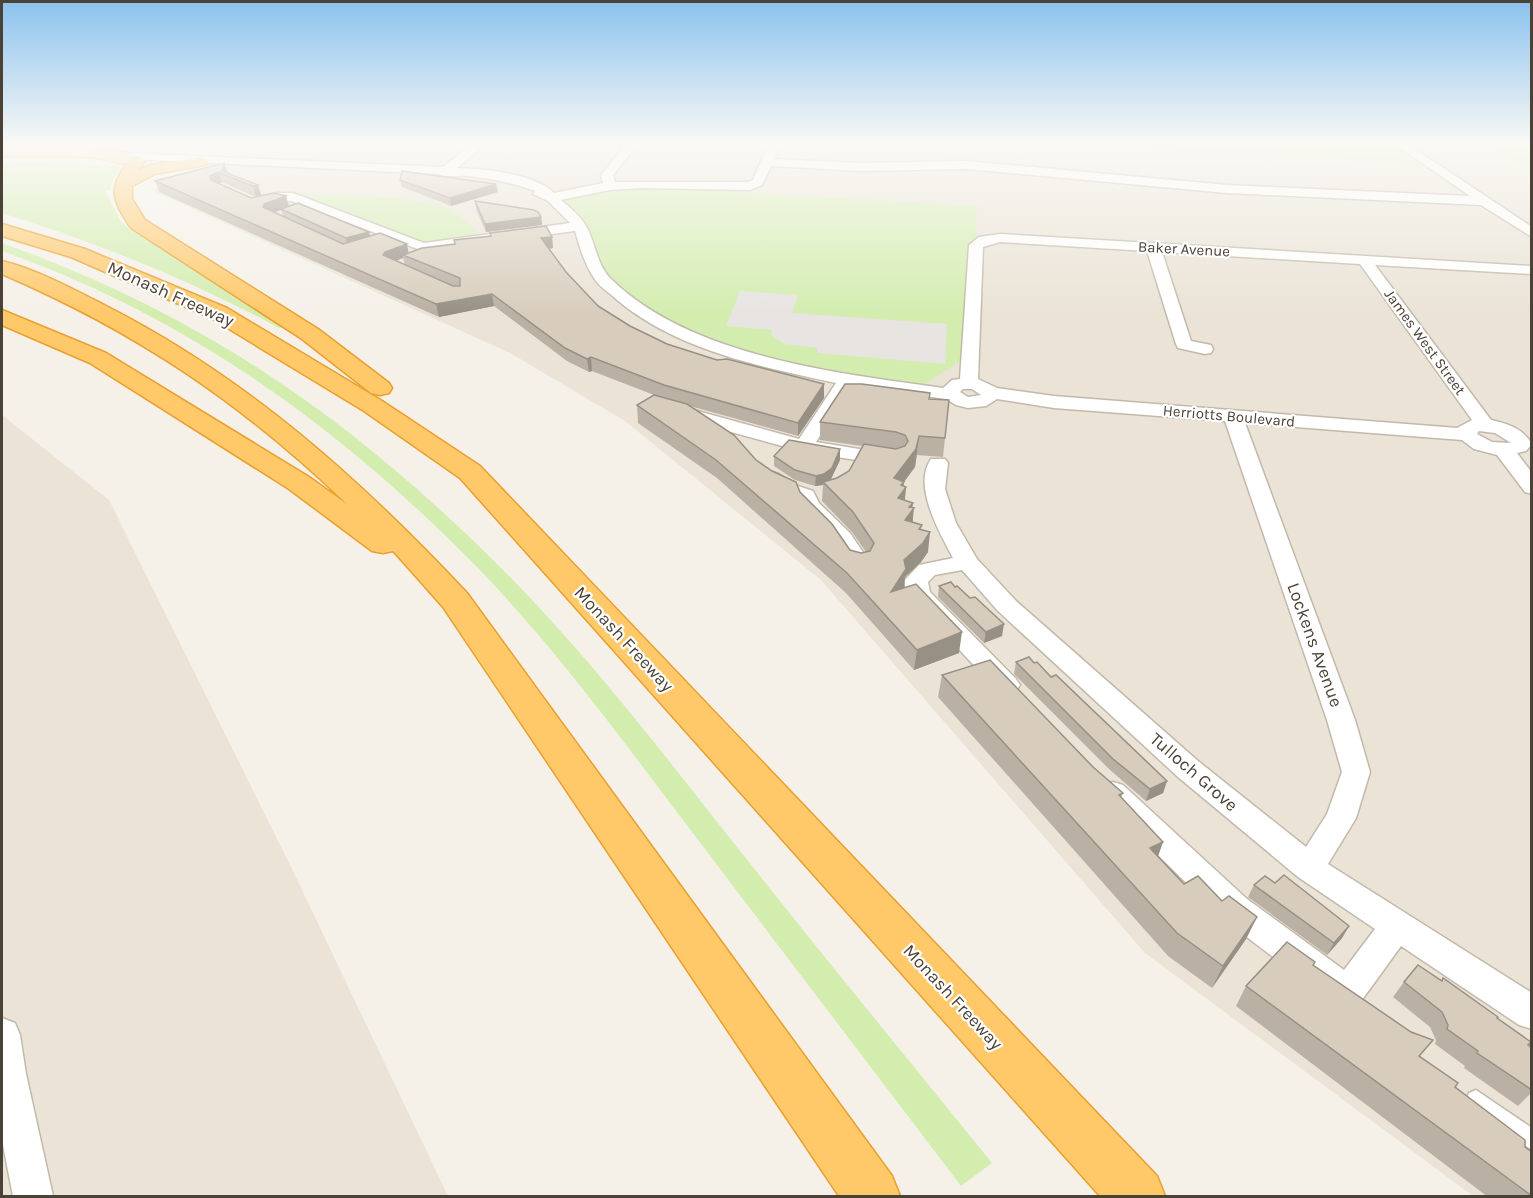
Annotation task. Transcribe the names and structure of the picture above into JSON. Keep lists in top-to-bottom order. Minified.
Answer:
{"streets":{"highway":["Monash Freeway"],"street":["Baker Avenue","James West Street","Herriotts Boulevard","Lockens Avenue","Tulloch Grove"]},"crossings":[["Baker Avenue","James West Street"],["Herriotts Boulevard","Lockens Avenue"],["Lockens Avenue","Tulloch Grove"]]}
